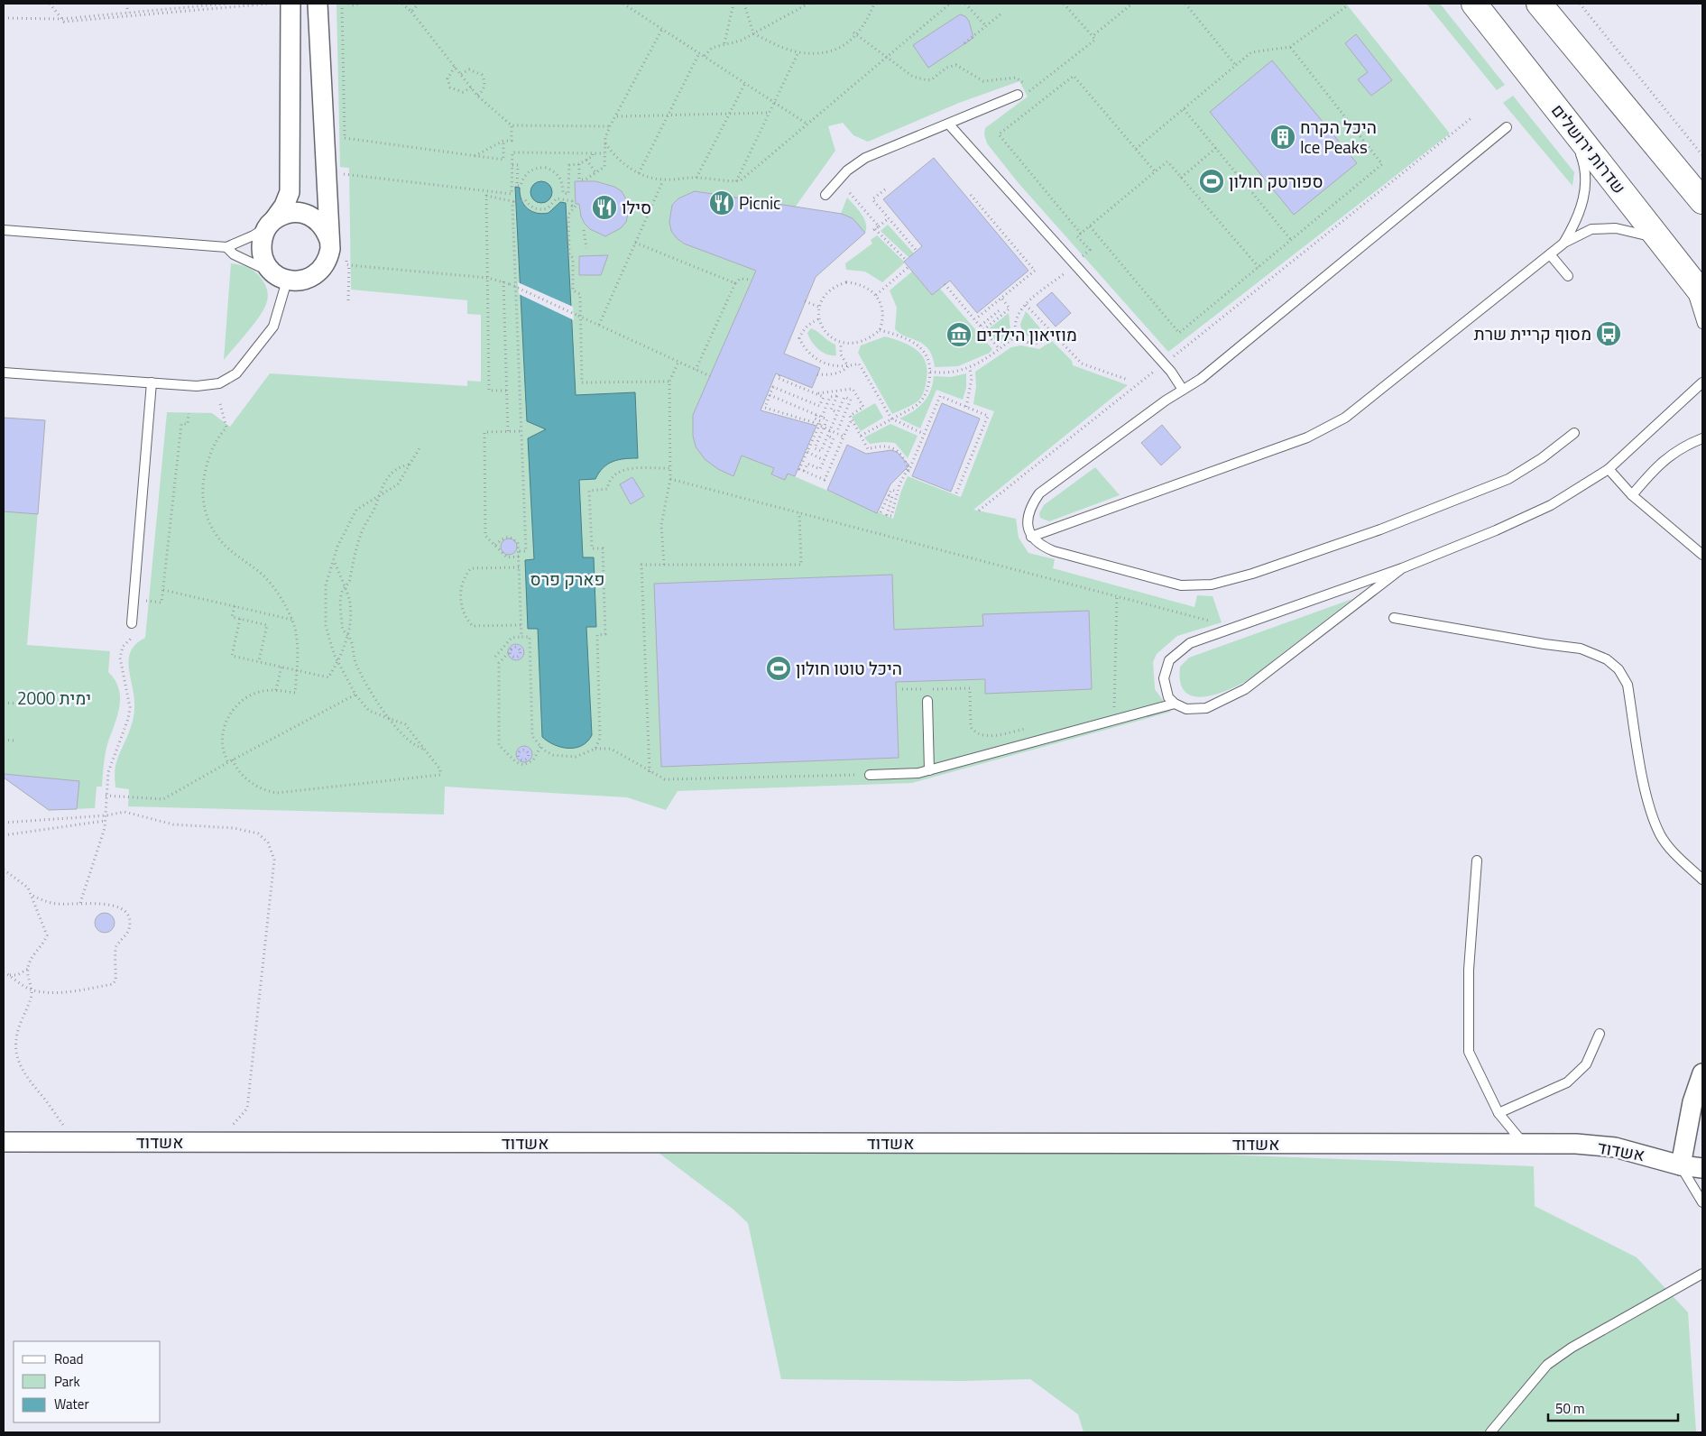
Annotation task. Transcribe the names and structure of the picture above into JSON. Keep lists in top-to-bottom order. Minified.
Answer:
{"streets":{"main road":["שדרות ירושלים"],"street":["אשדוד"]},"parks":["פארק פרס","ימית 2000"],"places":{"building":["היכל הקרח Ice Peaks"],"sports":["ספורטק חולון","היכל טוטו חולון"],"restaurant":["Picnic","סילו"],"bus stop":["מסוף קריית שרת"],"museum":["מוזיאון הילדים"]},"legend":["Road","Park","Water"],"scale_bar":"50 m"}
